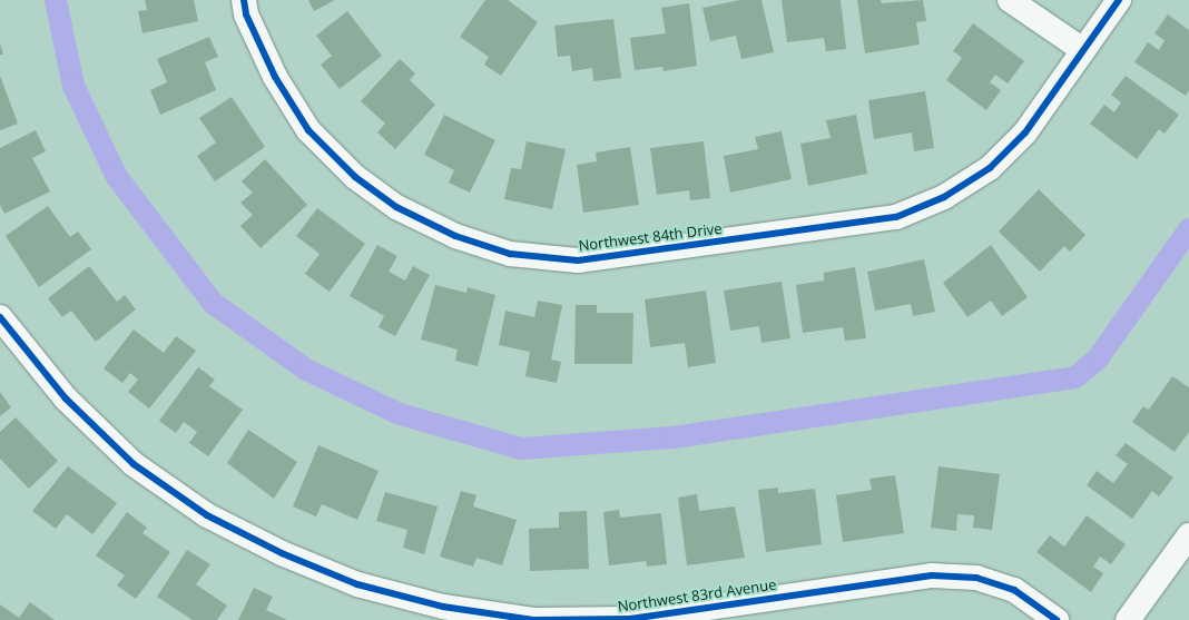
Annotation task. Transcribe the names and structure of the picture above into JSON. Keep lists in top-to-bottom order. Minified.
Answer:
{"streets":{"street":["Northwest 84th Drive","Northwest 83rd Avenue"]}}
